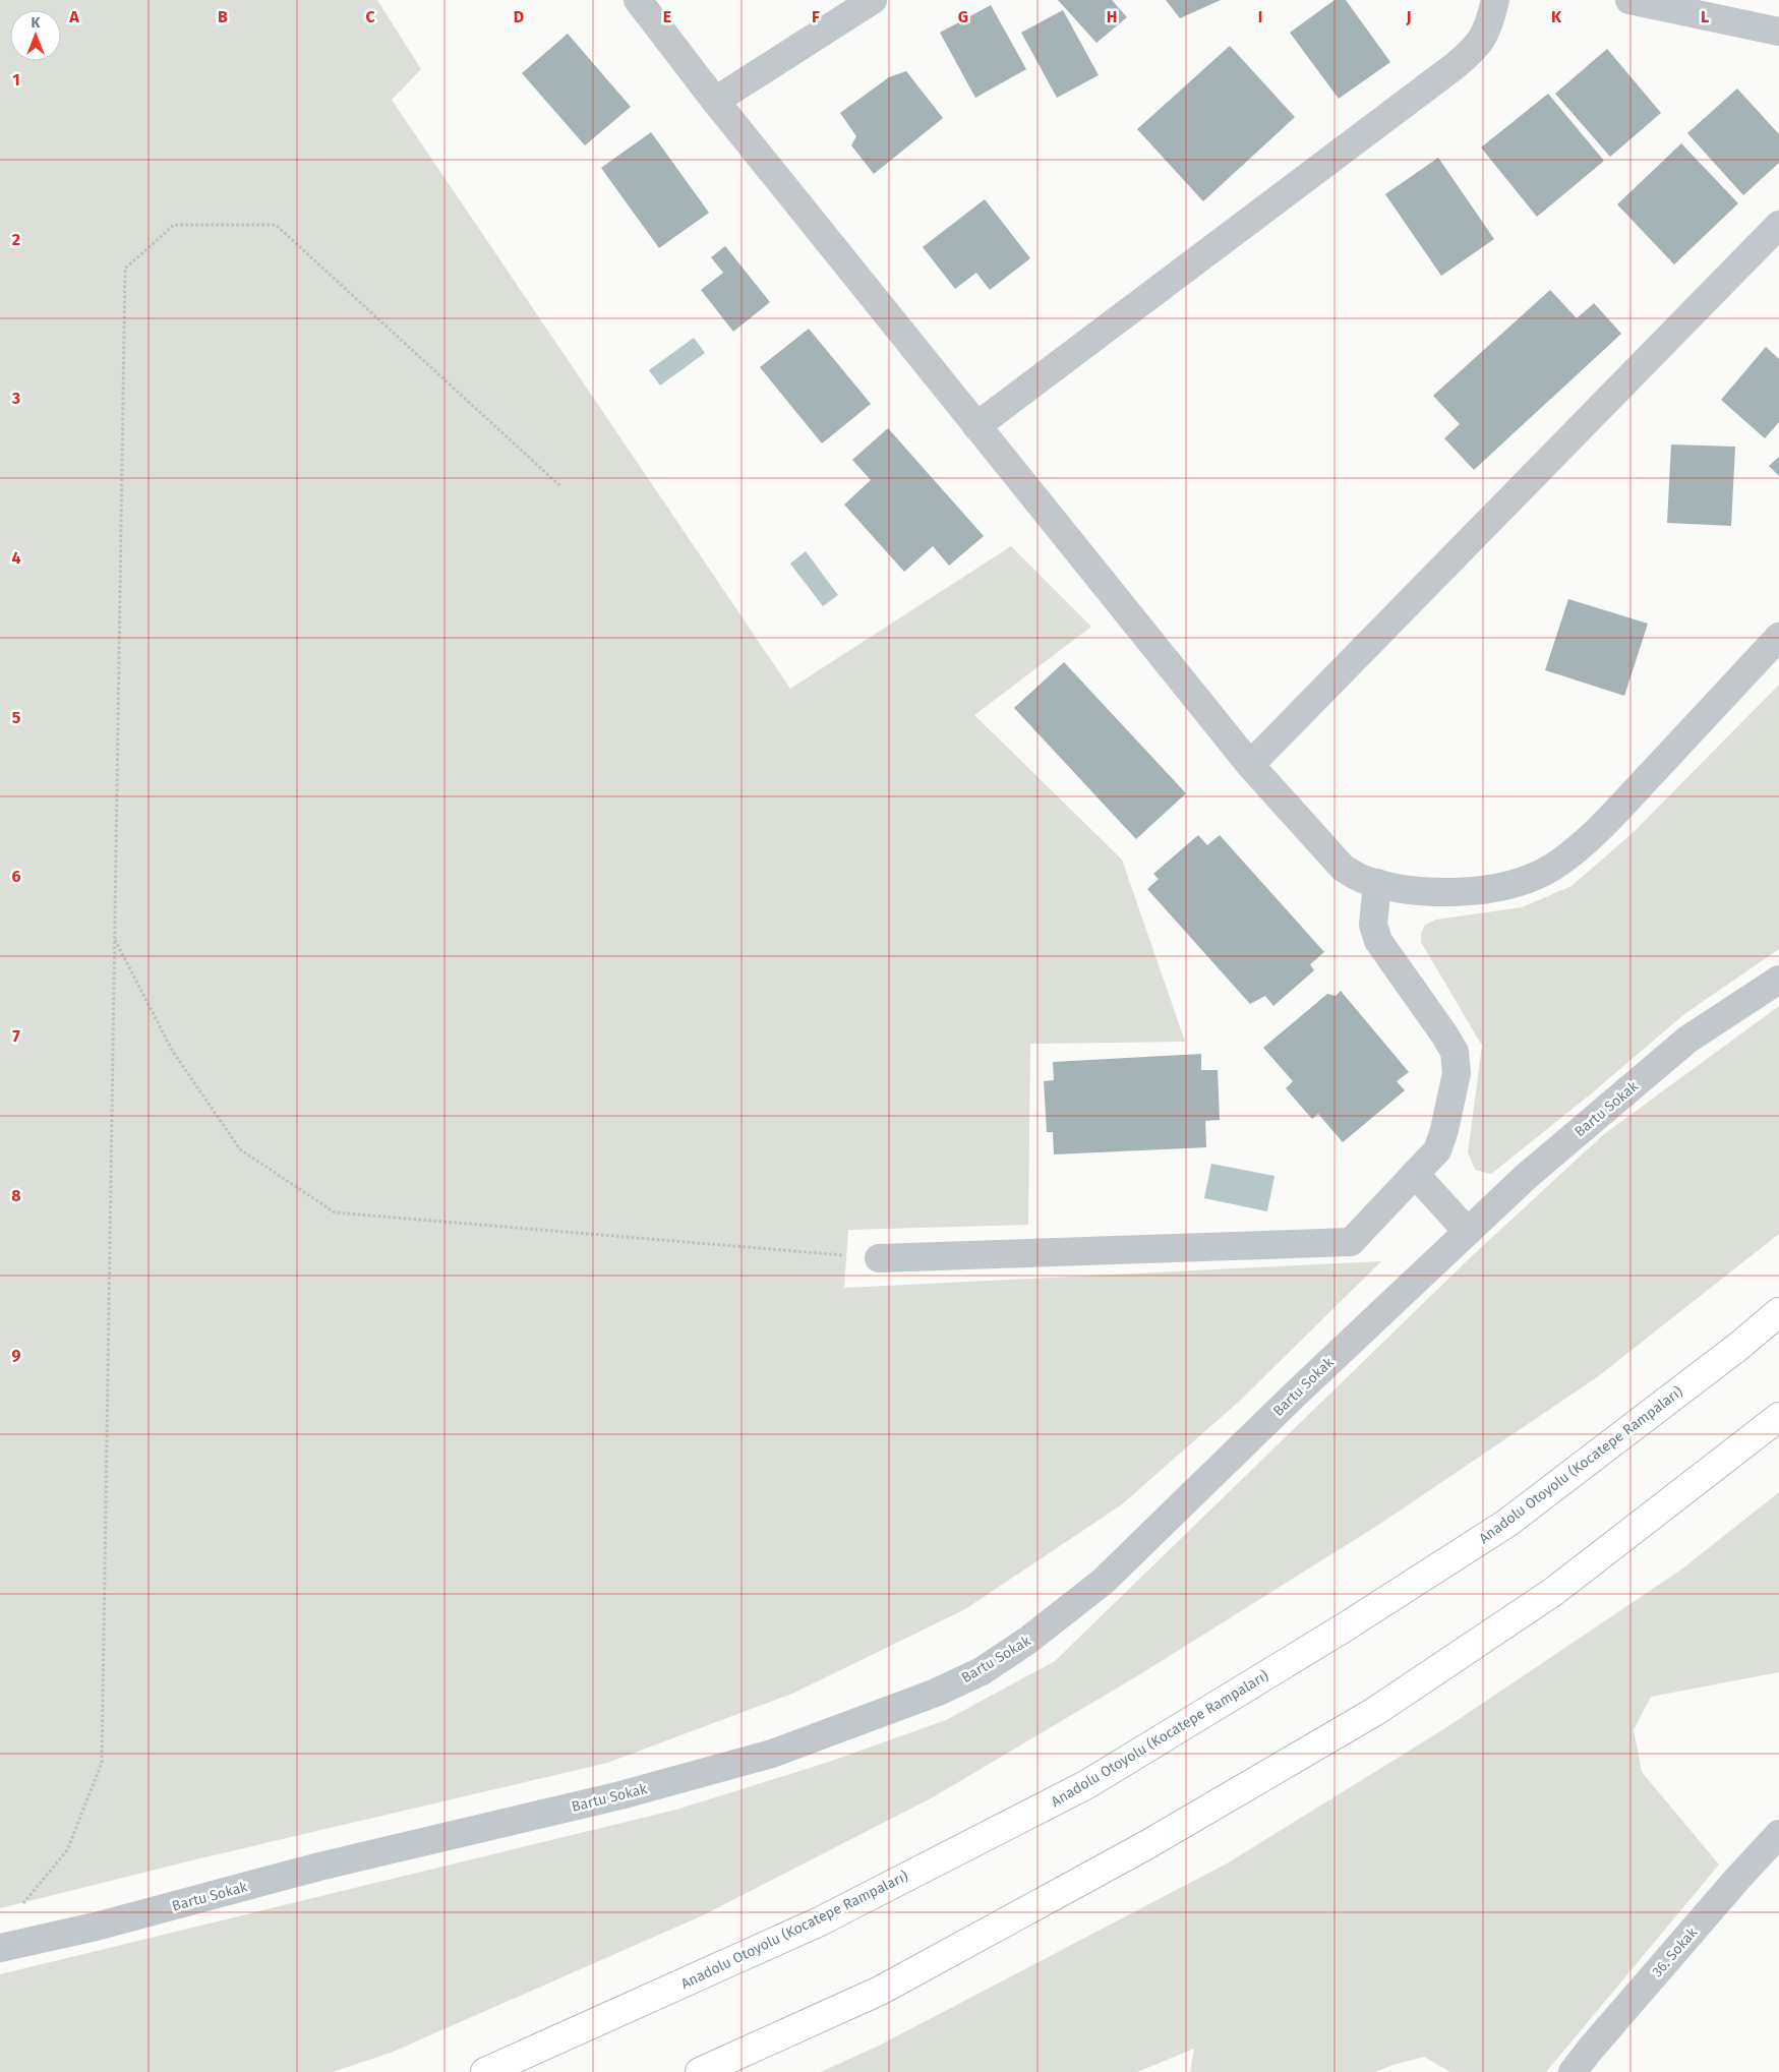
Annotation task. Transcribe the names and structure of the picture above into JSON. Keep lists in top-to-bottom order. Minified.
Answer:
{"streets":{"highway":["Anadolu Otoyolu (Kocatepe Rampaları)"],"street":["Bartu Sokak","36. Sokak"]},"north":"top","grid":{"columns":["A","B","C","D","E","F","G","H","I","J","K","L"],"rows":["1","2","3","4","5","6","7","8","9"]}}
